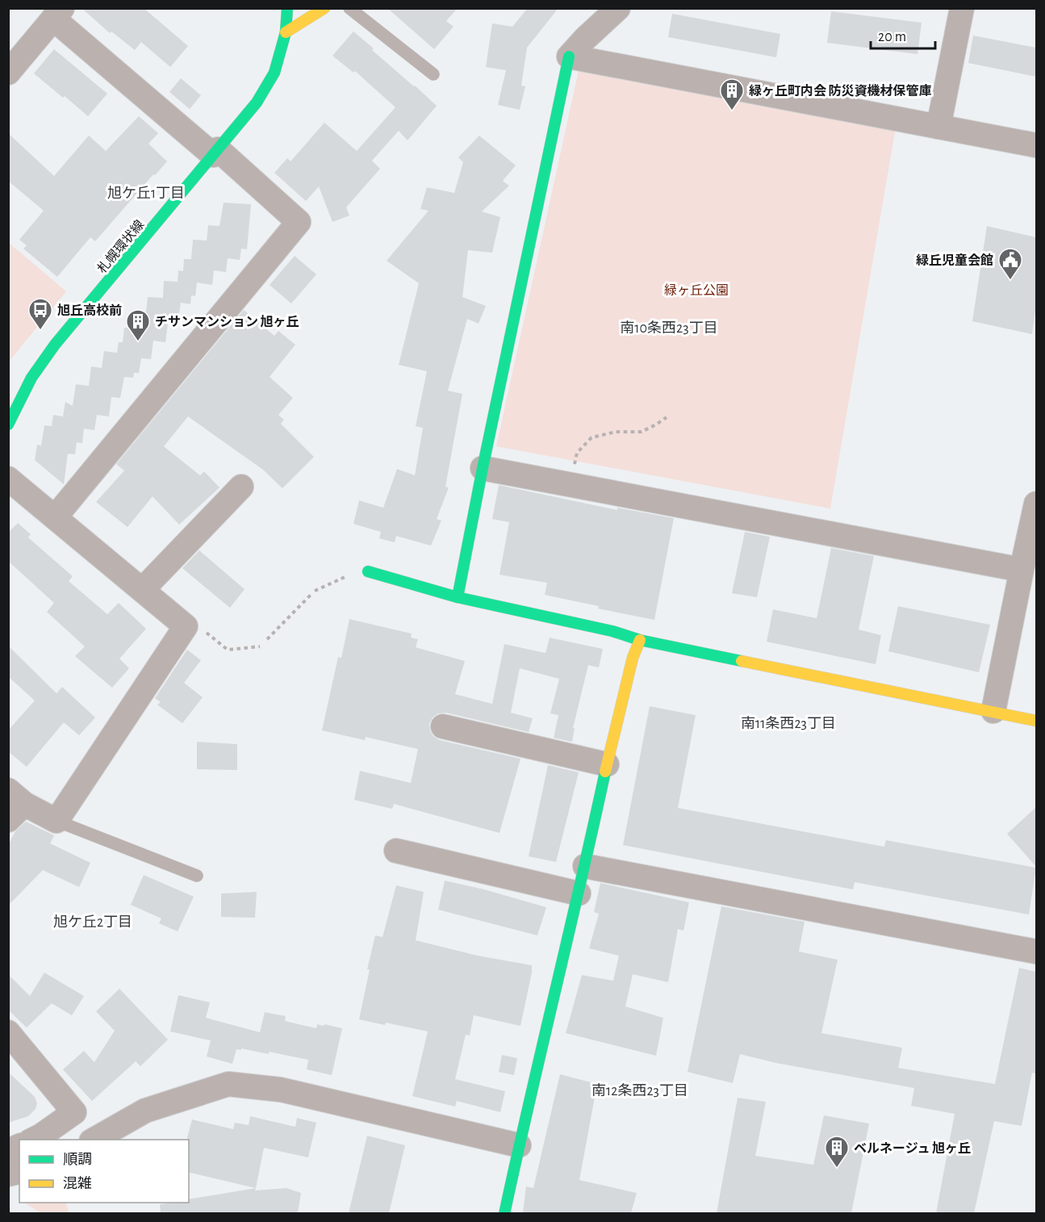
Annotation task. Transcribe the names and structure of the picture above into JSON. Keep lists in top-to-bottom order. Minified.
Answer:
{"streets":{"street":["札幌環状線"]},"districts":["旭ケ丘1丁目","南10条西23丁目","南11条西23丁目","旭ケ丘2丁目","南12条西23丁目"],"parks":["緑ヶ丘公園"],"places":{"building":["緑ヶ丘町内会 防災資機材保管庫","チサンマンション 旭ヶ丘","ベルネージュ 旭ヶ丘"],"public building":["緑丘児童会館"],"bus stop":["旭丘高校前"]},"legend":["順調","混雑"],"scale_bar":"20 m"}
